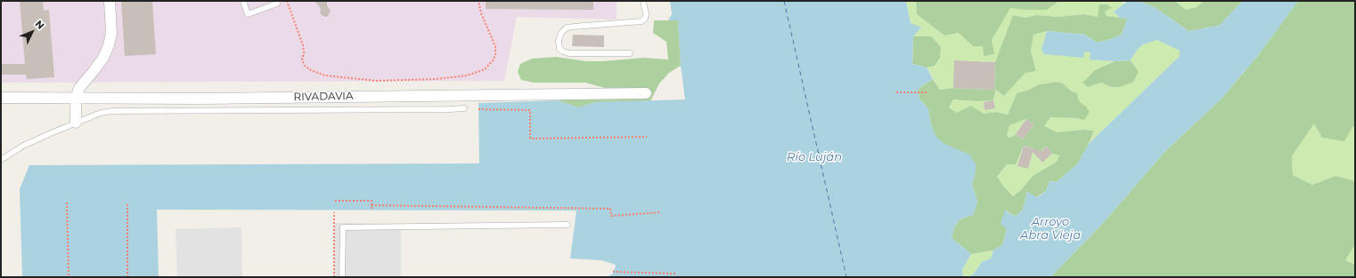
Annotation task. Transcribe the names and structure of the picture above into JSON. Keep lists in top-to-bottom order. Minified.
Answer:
{"streets":{"street":["RIVADAVIA"]},"water":["Río Luján","Arroyo Abra Vieja"],"north":"top right"}
